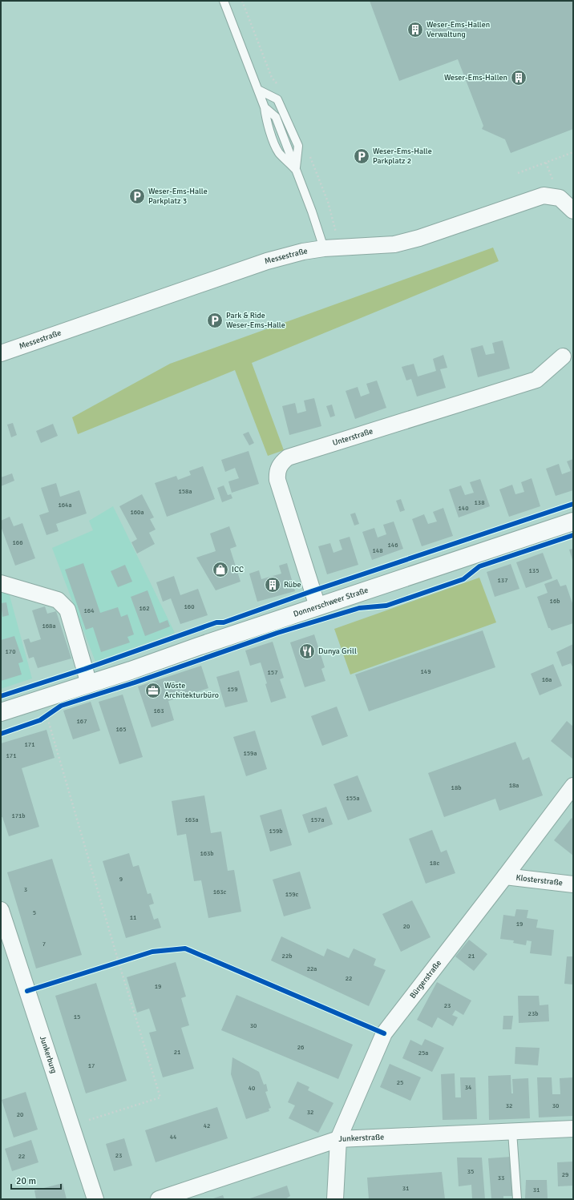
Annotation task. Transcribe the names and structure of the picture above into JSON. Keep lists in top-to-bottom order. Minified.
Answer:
{"streets":{"main road":["Donnerschweer Straße"],"street":["Messestraße","Unterstraße","Klosterstraße","Bürgerstraße","Junkerburg","Junkerstraße"]},"crossings":[["Unterstraße","Donnerschweer Straße"],["Klosterstraße","Bürgerstraße"],["Bürgerstraße","Junkerstraße"]],"places":{"building":["Weser-Ems-Hallen Verwaltung","Weser-Ems-Hallen","Rübe"],"parking":["Weser-Ems-Halle Parkplatz 2","Weser-Ems-Halle Parkplatz 3","Park & Ride Weser-Ems-Halle"],"shop":["ICC"],"restaurant":["Dunya Grill"],"office":["Wöste Architekturbüro"]},"house_numbers":["158a","138","164a","140","160a","166","146","148","135","137","16b","160","162","164","168a","170","149","157","16a","159","163","167","165","171","159a","171","18a","18b","155a","171b","163a","157a","159b","163b","18c","9","3","163c","159c","5","11","19","20","7","22b","21","22a","22","19","23","23b","15","30","26","21","25a","17","25","34","40","32","30","32","20","42","44","23","22","35","29","33","31","31"],"scale_bar":"20 m"}
